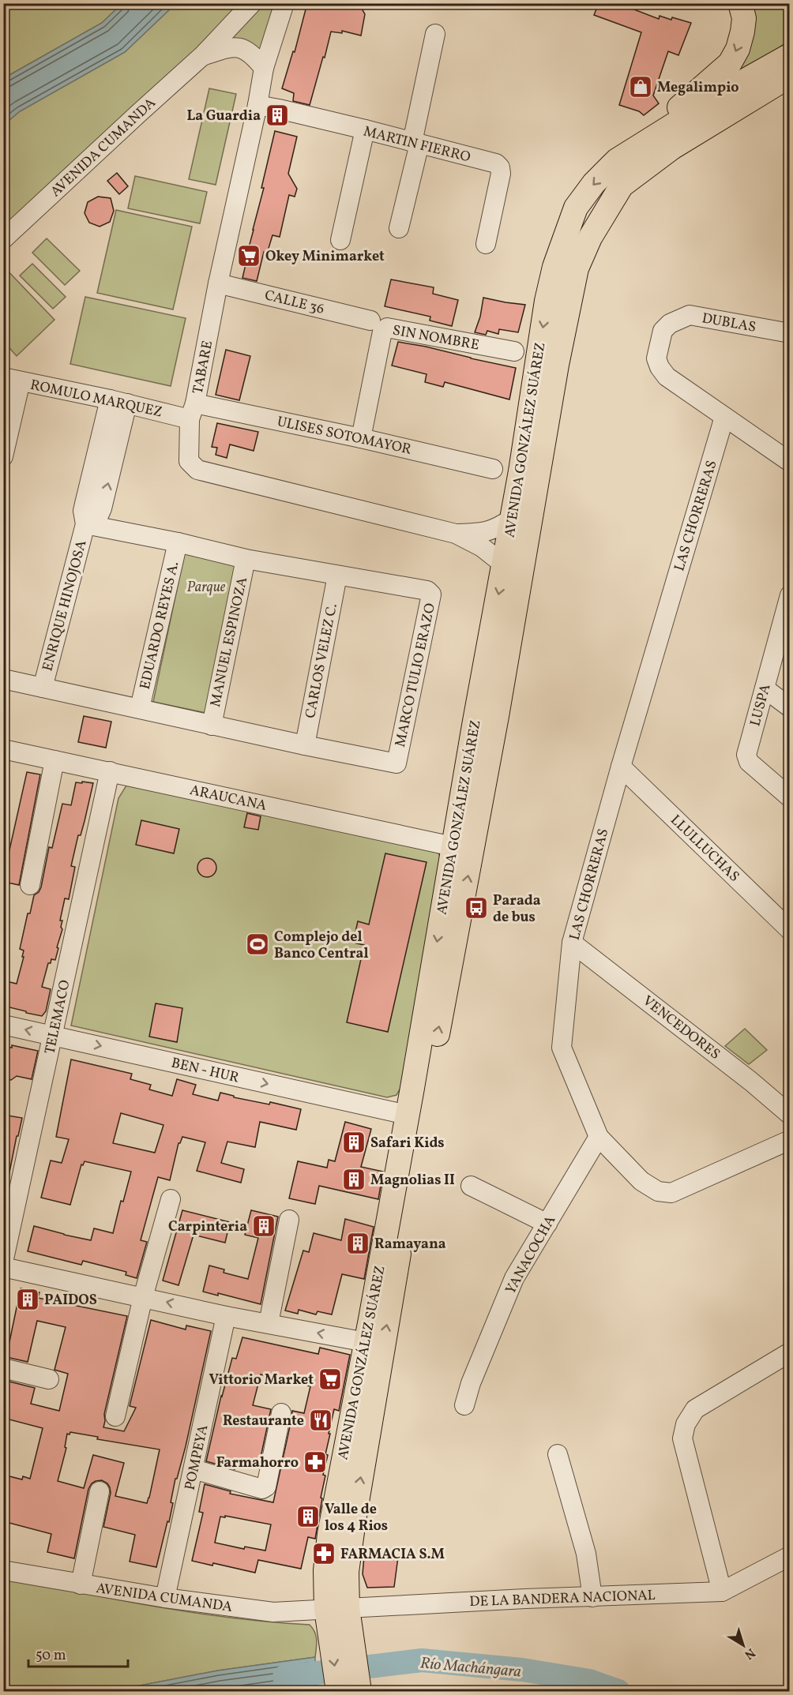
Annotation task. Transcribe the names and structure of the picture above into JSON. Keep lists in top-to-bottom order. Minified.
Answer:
{"streets":{"main road":["AVENIDA GONZÁLEZ SUÁREZ"],"street":["MARTIN FIERRO","AVENIDA CUMANDA","CALLE 36","DUBLAS","SIN NOMBRE","TABARE","ROMULO MARQUEZ","ULISES SOTOMAYOR","LAS CHORRERAS","ENRIQUE HINOJOSA","EDUARDO REYES A.","MANUEL ESPINOZA","CARLOS VELEZ C.","MARCO TULIO ERAZO","LUSPA","ARAUCANA","LLULLUCHAS","TELEMACO","VENCEDORES","BEN - HUR","YANACOCHA","POMPEYA","DE LA BANDERA NACIONAL"]},"crossings":[["MARTIN FIERRO","TABARE"],["AVENIDA CUMANDA","TABARE"],["AVENIDA CUMANDA","AVENIDA GONZÁLEZ SUÁREZ"],["AVENIDA CUMANDA","POMPEYA"],["AVENIDA CUMANDA","DE LA BANDERA NACIONAL"],["CALLE 36","TABARE"],["DUBLAS","LAS CHORRERAS"],["SIN NOMBRE","ULISES SOTOMAYOR"],["TABARE","ROMULO MARQUEZ"],["TABARE","ULISES SOTOMAYOR"],["TABARE","AVENIDA GONZÁLEZ SUÁREZ"],["ROMULO MARQUEZ","ULISES SOTOMAYOR"],["ROMULO MARQUEZ","ENRIQUE HINOJOSA"],["AVENIDA GONZÁLEZ SUÁREZ","ARAUCANA"],["AVENIDA GONZÁLEZ SUÁREZ","BEN - HUR"],["AVENIDA GONZÁLEZ SUÁREZ","DE LA BANDERA NACIONAL"],["LAS CHORRERAS","LLULLUCHAS"],["LAS CHORRERAS","VENCEDORES"],["LAS CHORRERAS","YANACOCHA"],["ENRIQUE HINOJOSA","MARCO TULIO ERAZO"],["EDUARDO REYES A.","MARCO TULIO ERAZO"],["MANUEL ESPINOZA","MARCO TULIO ERAZO"],["CARLOS VELEZ C.","MARCO TULIO ERAZO"],["ARAUCANA","TELEMACO"],["TELEMACO","BEN - HUR"]],"water":["Río Machángara"],"parks":["Parque"],"places":{"shop":["Megalimpio"],"building":["La Guardia","Safari Kids","Magnolias II","Carpinteria","Ramayana","PAIDOS","Valle de los 4 Rios"],"supermarket":["Okey Minimarket","Vittorio Market"],"bus stop":["Parada de bus"],"sports":["Complejo del Banco Central"],"restaurant":["Restaurante"],"pharmacy":["Farmahorro","FARMACIA S.M"]},"scale_bar":"50 m","north":"bottom right"}
